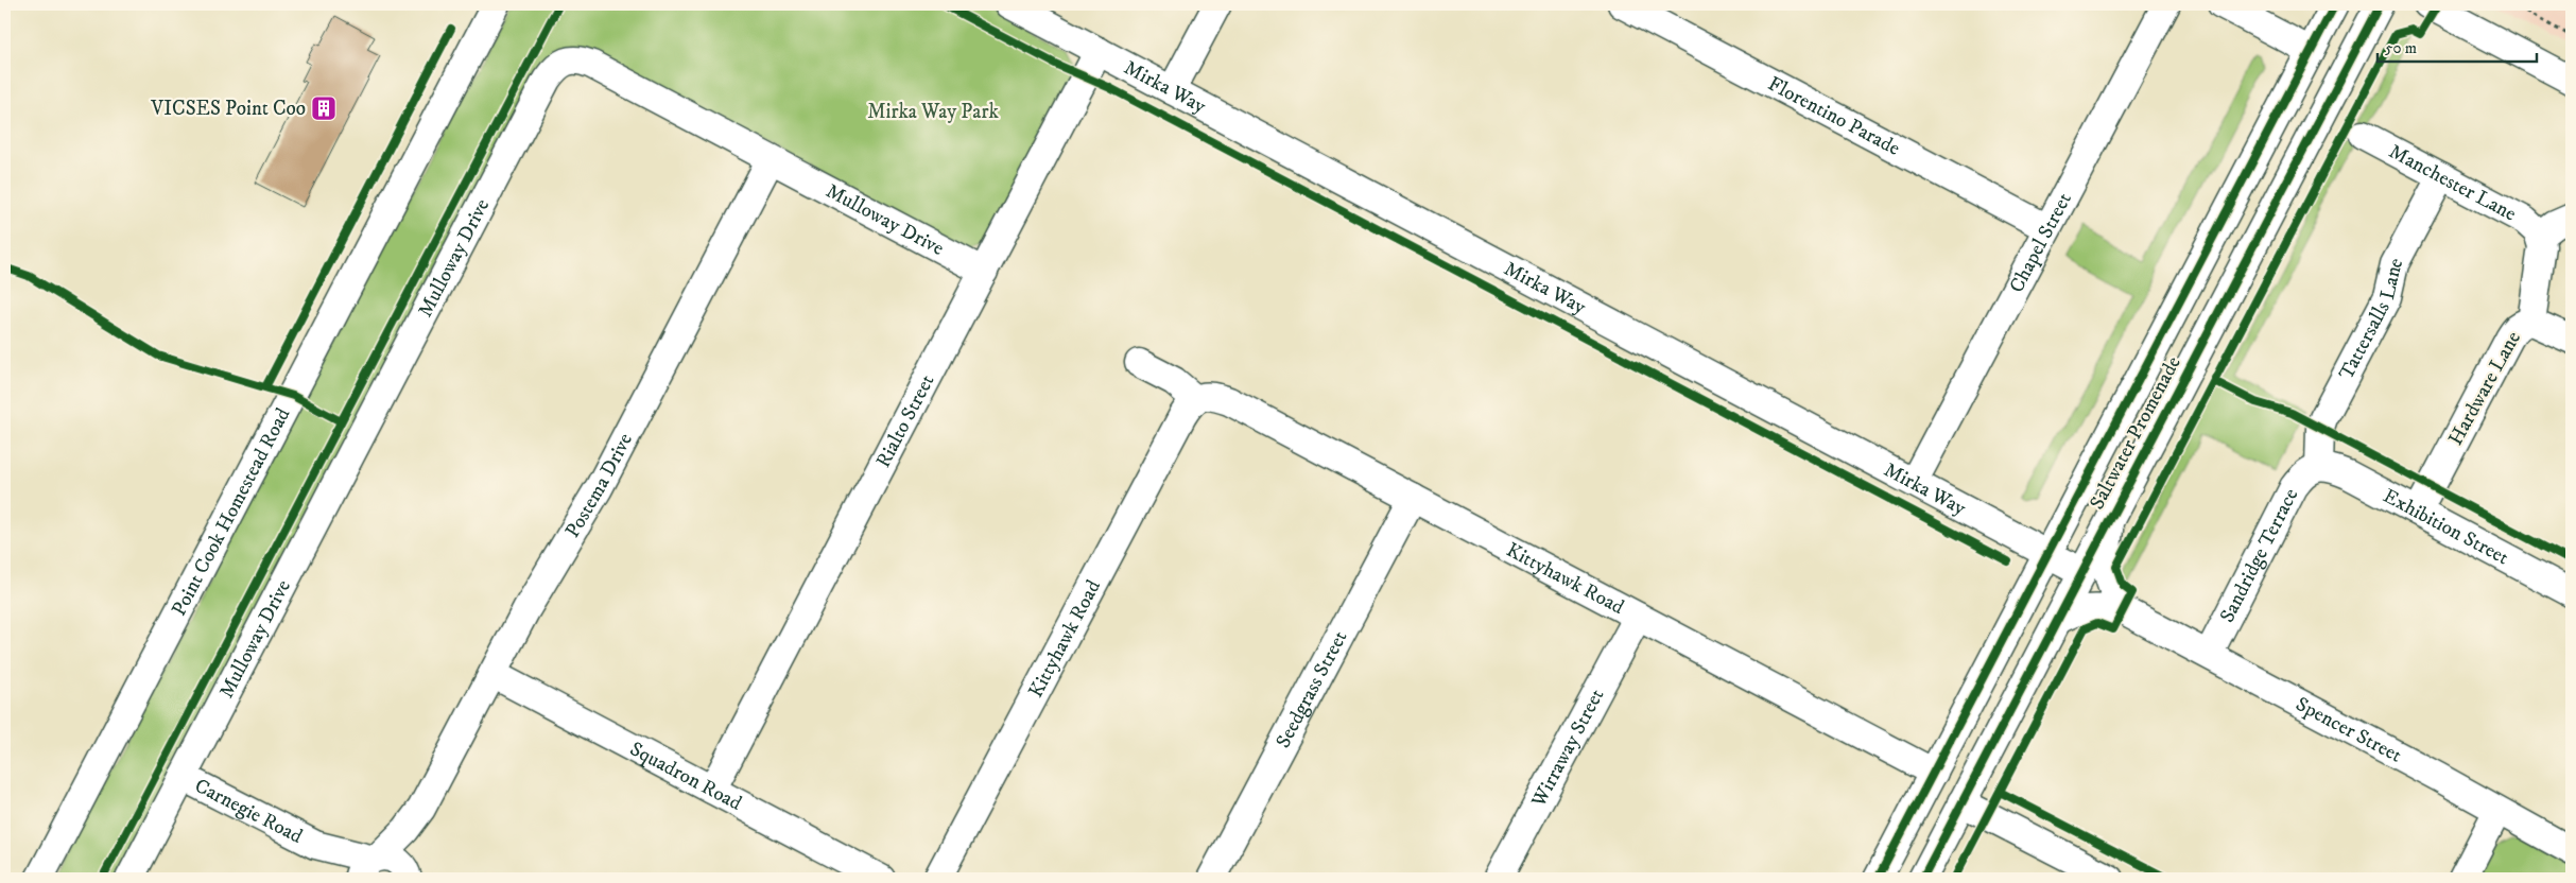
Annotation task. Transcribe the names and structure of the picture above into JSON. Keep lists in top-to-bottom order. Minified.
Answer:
{"streets":{"street":["Mirka Way","Florentino Parade","Manchester Lane","Mulloway Drive","Chapel Street","Tattersalls Lane","Hardware Lane","Rialto Street","Saltwater Promenade","Postema Drive","Point Cook Homestead Road","Exhibition Street","Sandridge Terrace","Kittyhawk Road","Seedgrass Street","Spencer Street","Wirraway Street","Squadron Road","Carnegie Road"]},"crossings":[["Mirka Way","Chapel Street"],["Mirka Way","Rialto Street"],["Mirka Way","Saltwater Promenade"],["Florentino Parade","Chapel Street"],["Manchester Lane","Tattersalls Lane"],["Manchester Lane","Hardware Lane"],["Mulloway Drive","Rialto Street"],["Mulloway Drive","Postema Drive"],["Mulloway Drive","Carnegie Road"],["Tattersalls Lane","Exhibition Street"],["Tattersalls Lane","Sandridge Terrace"],["Hardware Lane","Exhibition Street"],["Rialto Street","Squadron Road"],["Saltwater Promenade","Kittyhawk Road"],["Saltwater Promenade","Spencer Street"],["Postema Drive","Squadron Road"],["Postema Drive","Carnegie Road"],["Exhibition Street","Sandridge Terrace"],["Sandridge Terrace","Spencer Street"],["Kittyhawk Road","Seedgrass Street"],["Kittyhawk Road","Wirraway Street"]],"parks":["Mirka Way Park"],"places":{"building":["VICSES Point Coo"]},"scale_bar":"50 m"}
